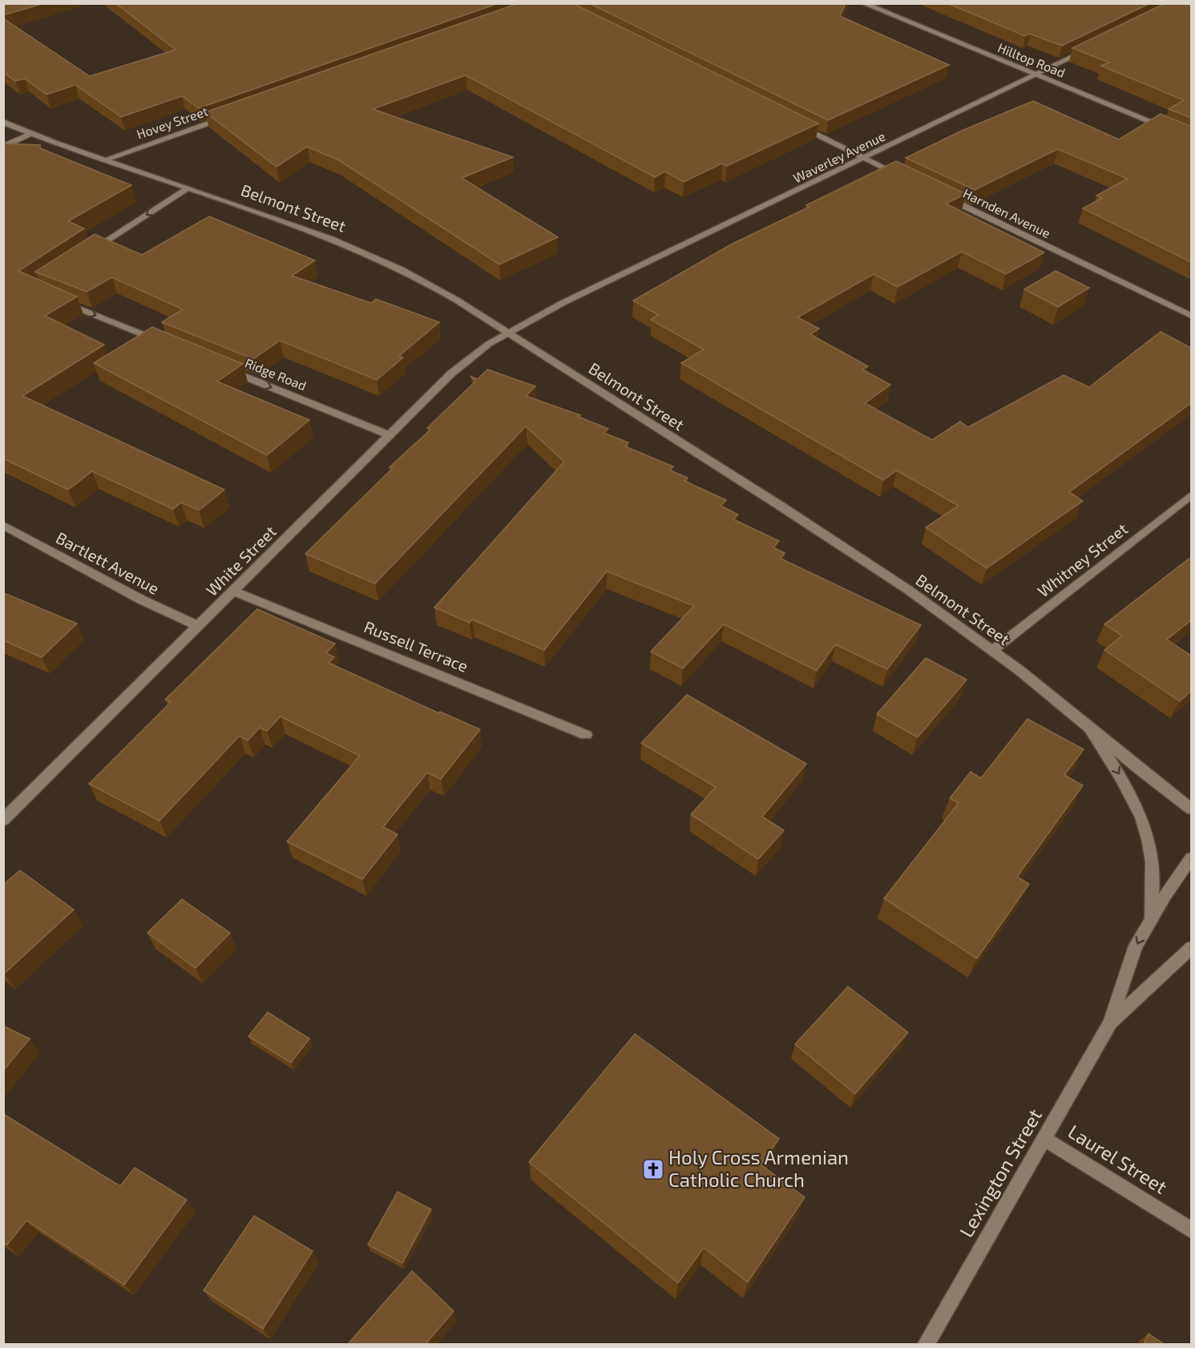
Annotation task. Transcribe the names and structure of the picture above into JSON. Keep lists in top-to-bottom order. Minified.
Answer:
{"streets":{"street":["Hilltop Road","Hovey Street","Waverley Avenue","Belmont Street","Harnden Avenue","Ridge Road","Whitney Street","White Street","Bartlett Avenue","Russell Terrace","Laurel Street","Lexington Street"]},"crossings":[["Hilltop Road","Waverley Avenue"],["Hovey Street","Belmont Street"],["Waverley Avenue","Belmont Street"],["Waverley Avenue","White Street"],["Belmont Street","Whitney Street"],["Belmont Street","White Street"],["Ridge Road","White Street"],["White Street","Bartlett Avenue"],["White Street","Russell Terrace"],["Laurel Street","Lexington Street"]],"one_way":["Ridge Road"],"places":{"church":["Holy Cross Armenian Catholic Church"]}}
